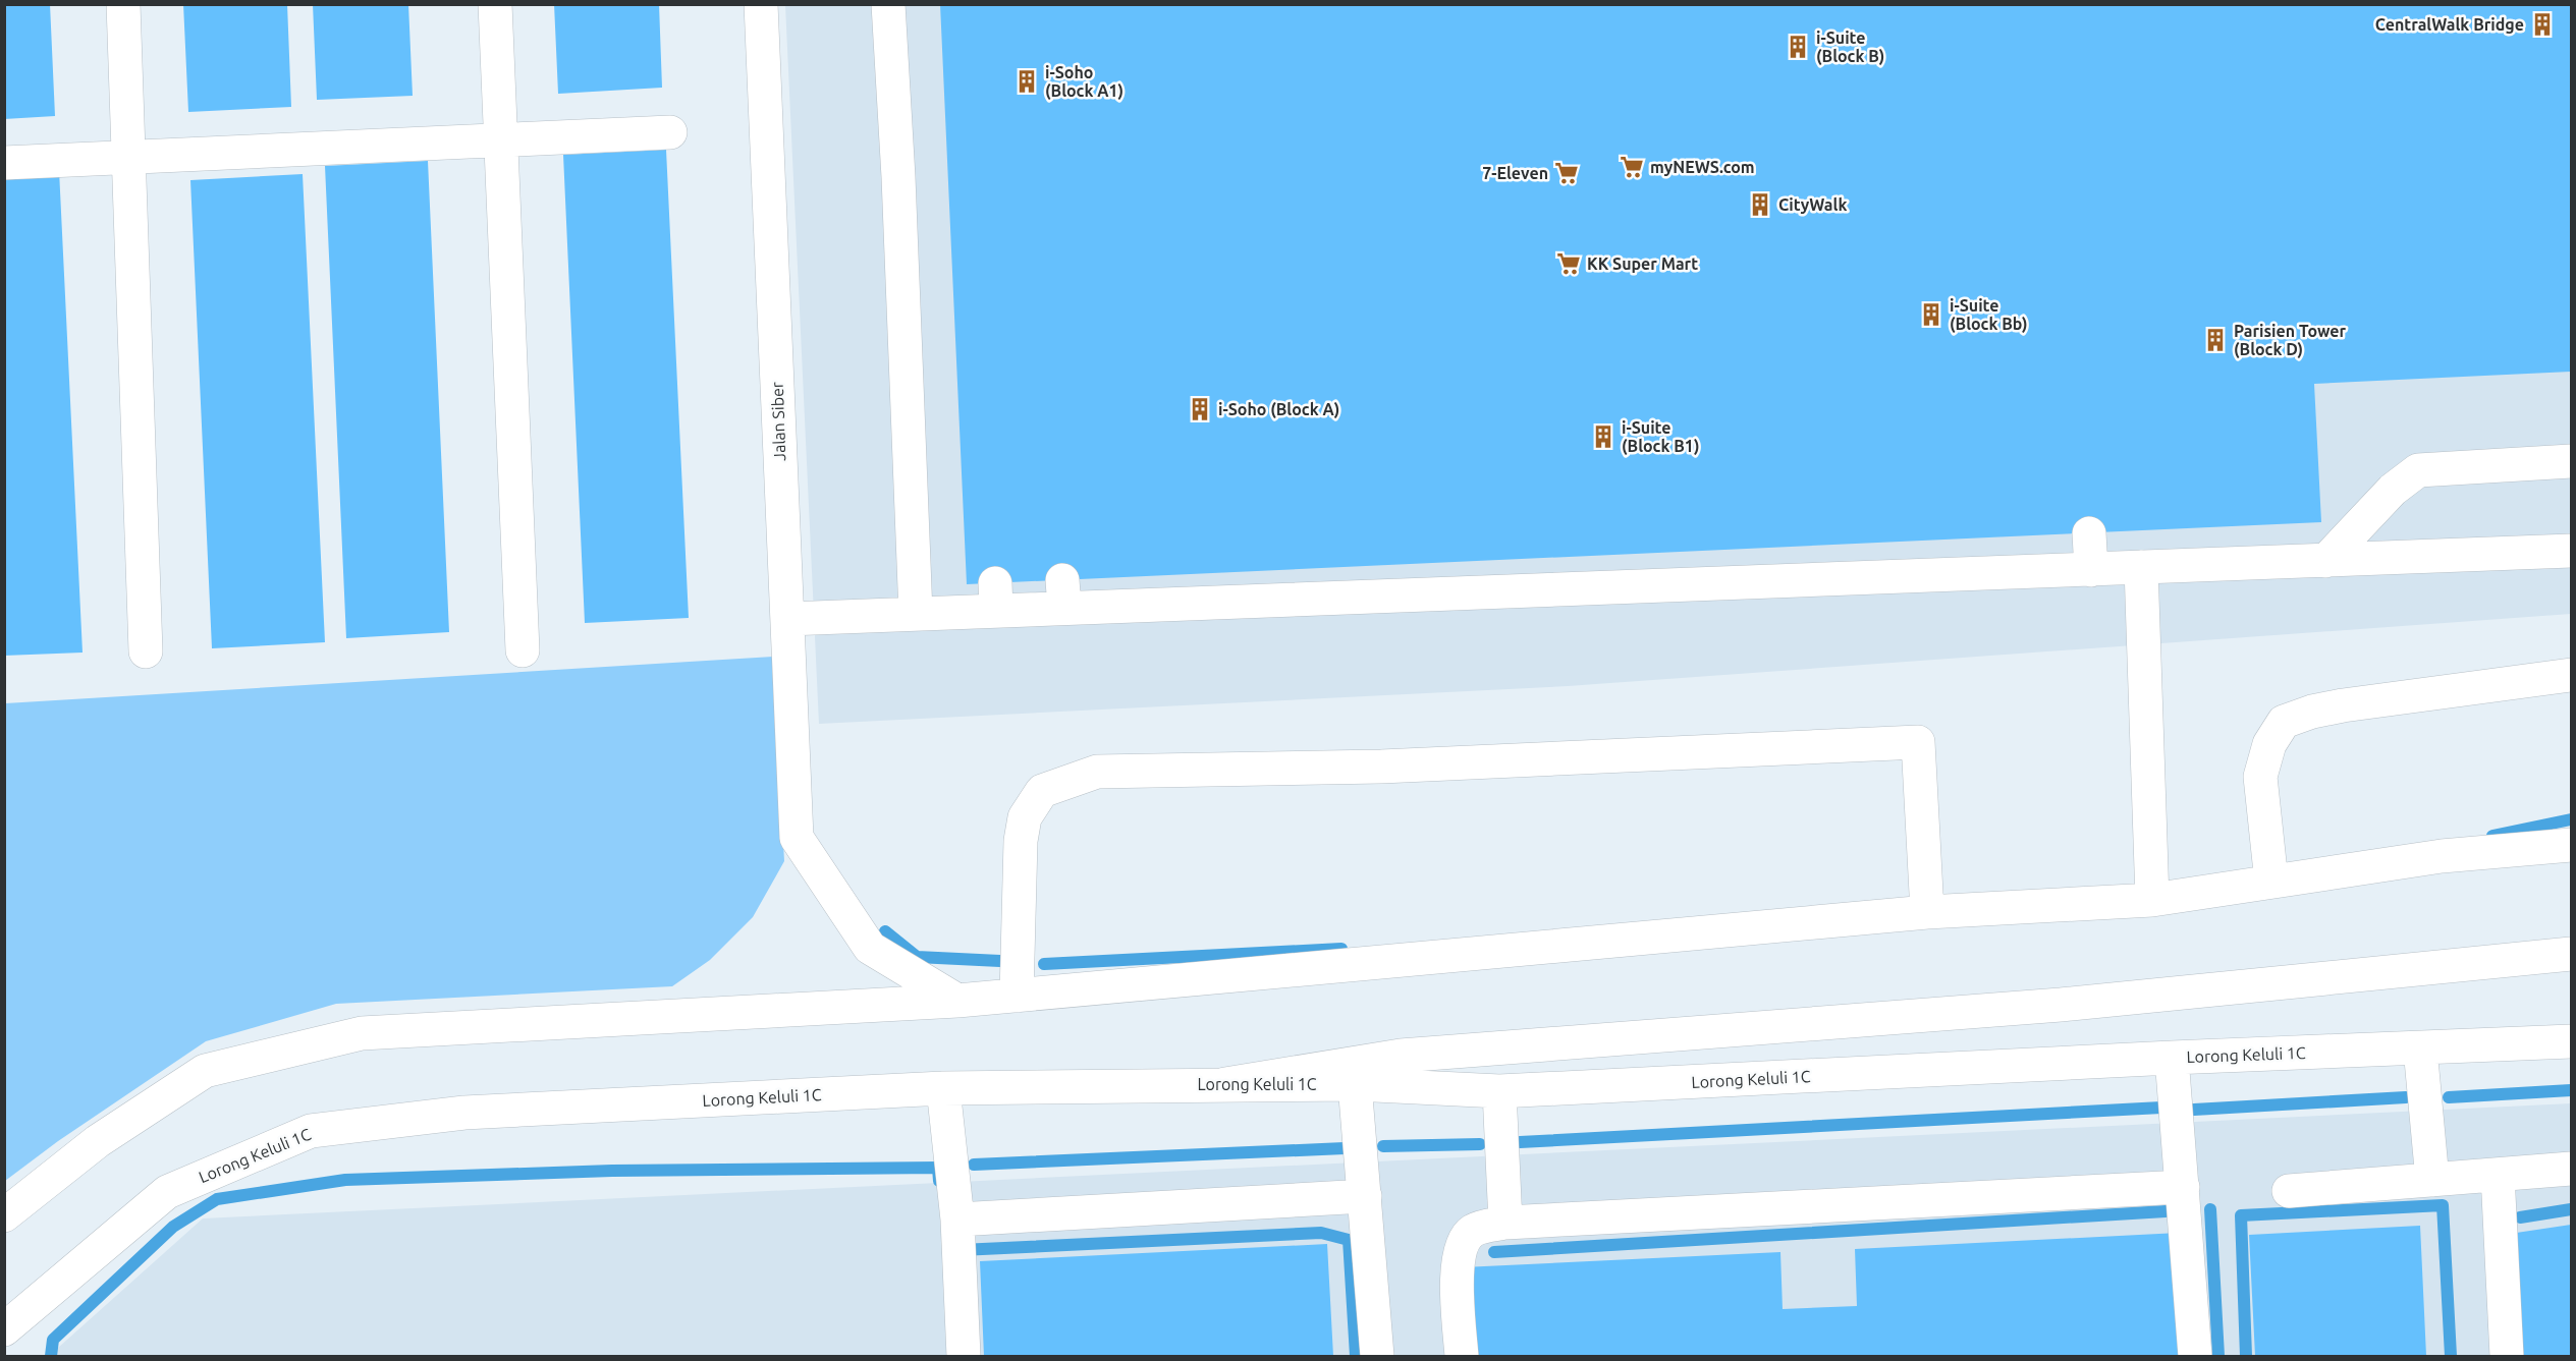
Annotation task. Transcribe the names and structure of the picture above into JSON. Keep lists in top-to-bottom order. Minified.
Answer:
{"streets":{"main road":["Jalan Siber","Lorong Keluli 1C"]},"places":{"building":["CentralWalk Bridge","i-Suite (Block B)","i-Soho (Block A1)","CityWalk","i-Suite (Block Bb)","Parisien Tower (Block D)","i-Soho (Block A)","i-Suite (Block B1)"],"supermarket":["myNEWS.com","7-Eleven","KK Super Mart"]}}
